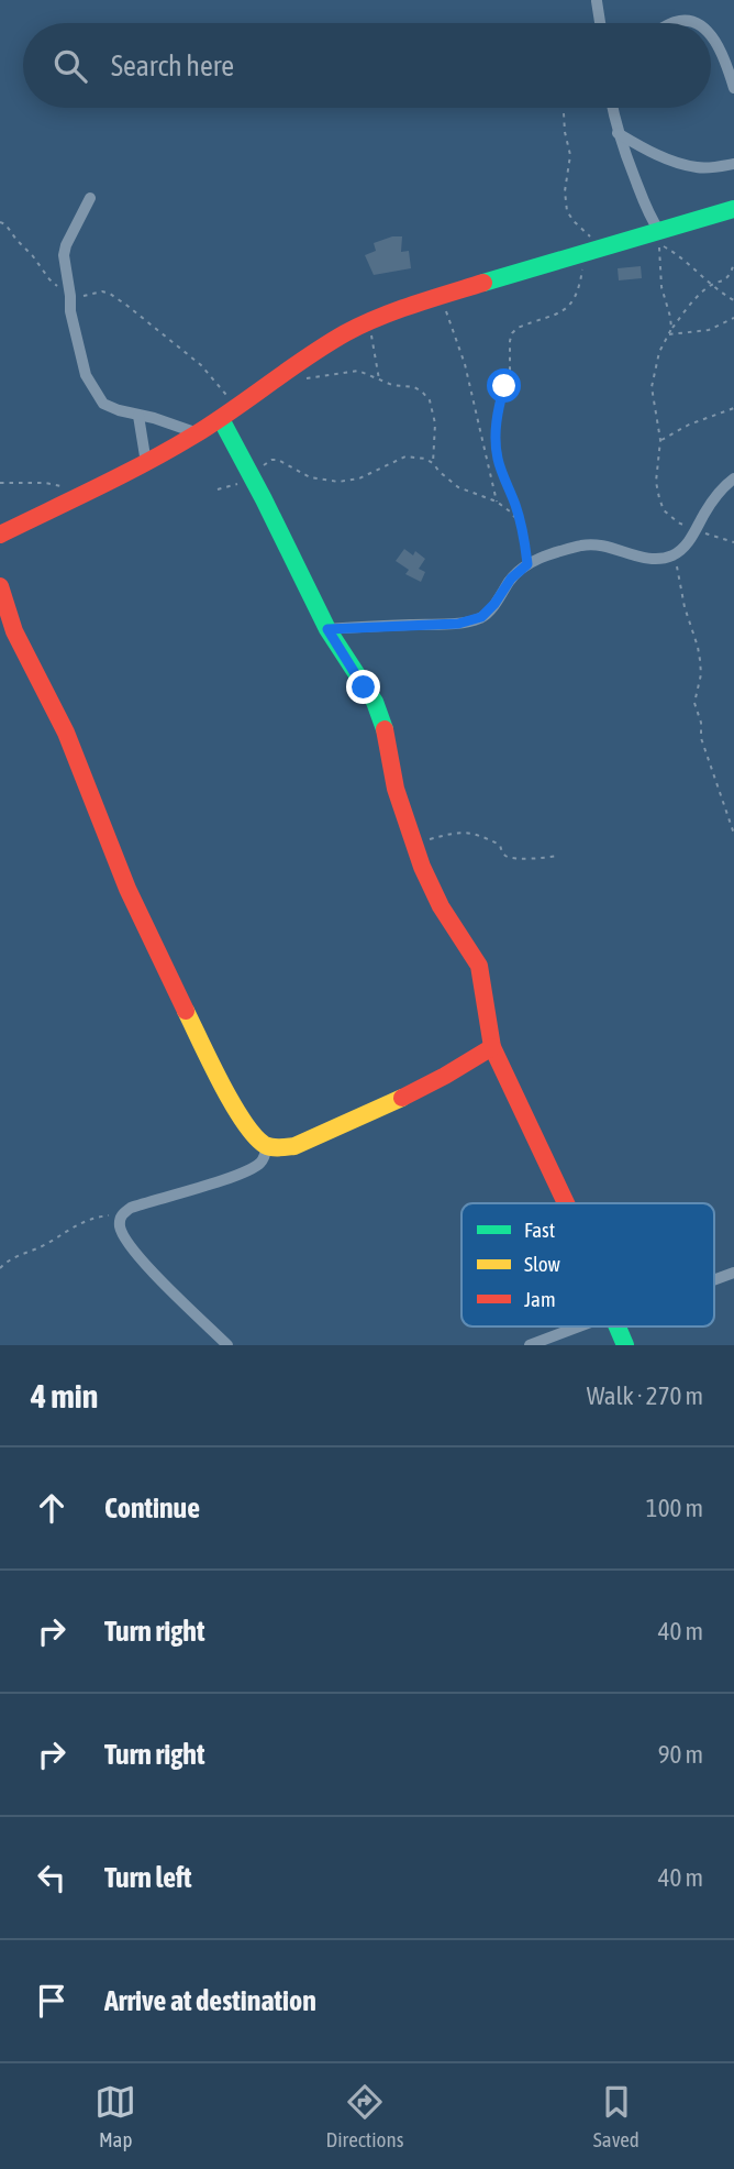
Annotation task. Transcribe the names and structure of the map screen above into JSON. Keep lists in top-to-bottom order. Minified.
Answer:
{"legend":["Fast","Slow","Jam"],"page":{"search":"Search here","heading":["4 min","Walk · 270 m"],"list":[["Continue","100 m"],["Turn right","40 m"],["Turn right","90 m"],["Turn left","40 m"],"Arrive at destination"],"nav":["Map","Directions","Saved"]}}
